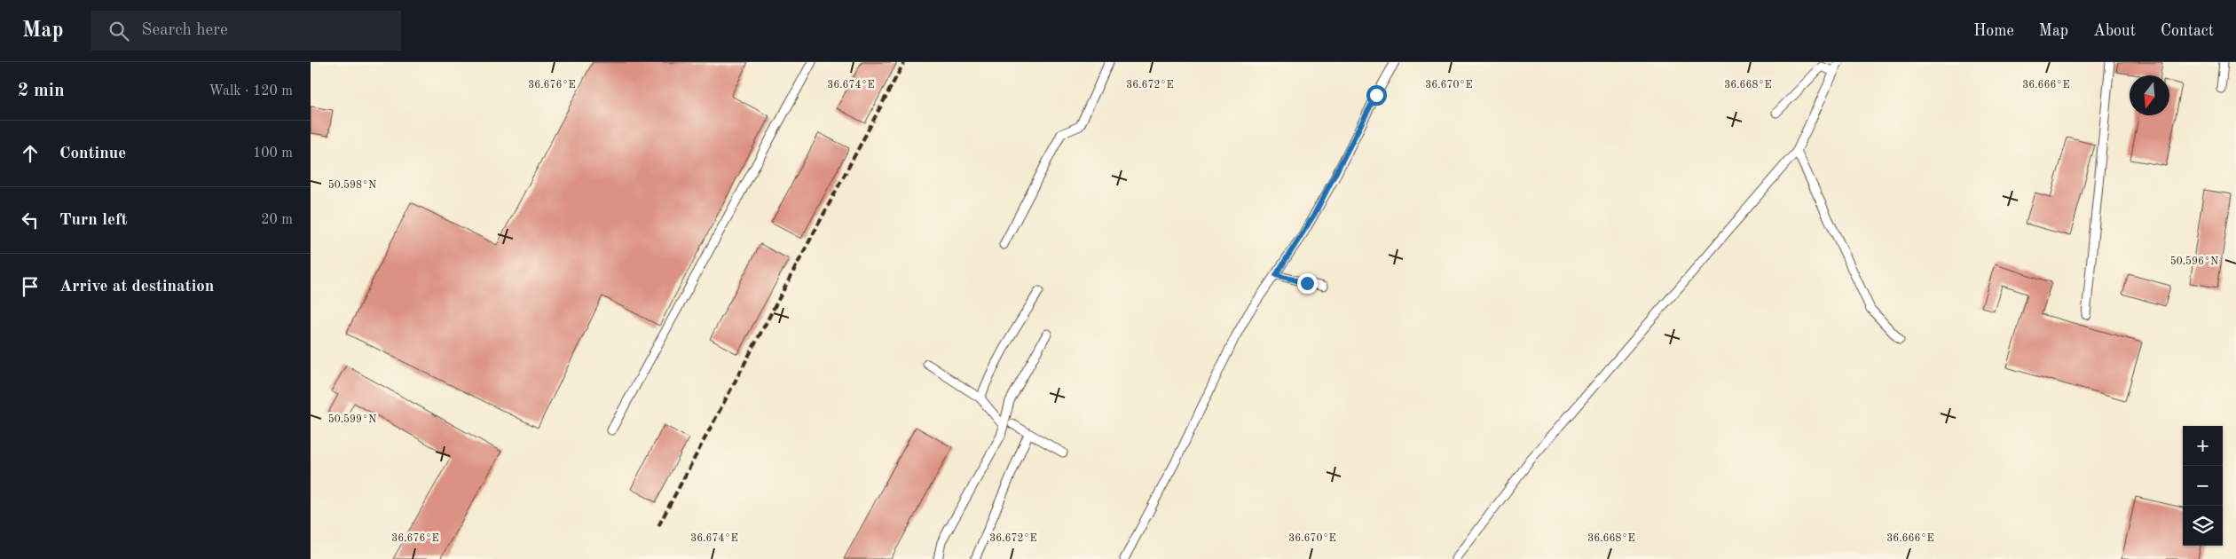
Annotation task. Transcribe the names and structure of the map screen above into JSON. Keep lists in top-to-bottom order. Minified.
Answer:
{"north":"bottom","page":{"header":"Map","search":"Search here","nav":["Home","Map","About","Contact"],"heading":["2 min","Walk · 120 m"],"list":[["Continue","100 m"],["Turn left","20 m"],"Arrive at destination"],"map_buttons":["+","−"]},"coordinates":["36.676°E","36.674°E","36.672°E","36.670°E","36.668°E","36.666°E","50.598°N","50.596°N","50.599°N"]}
